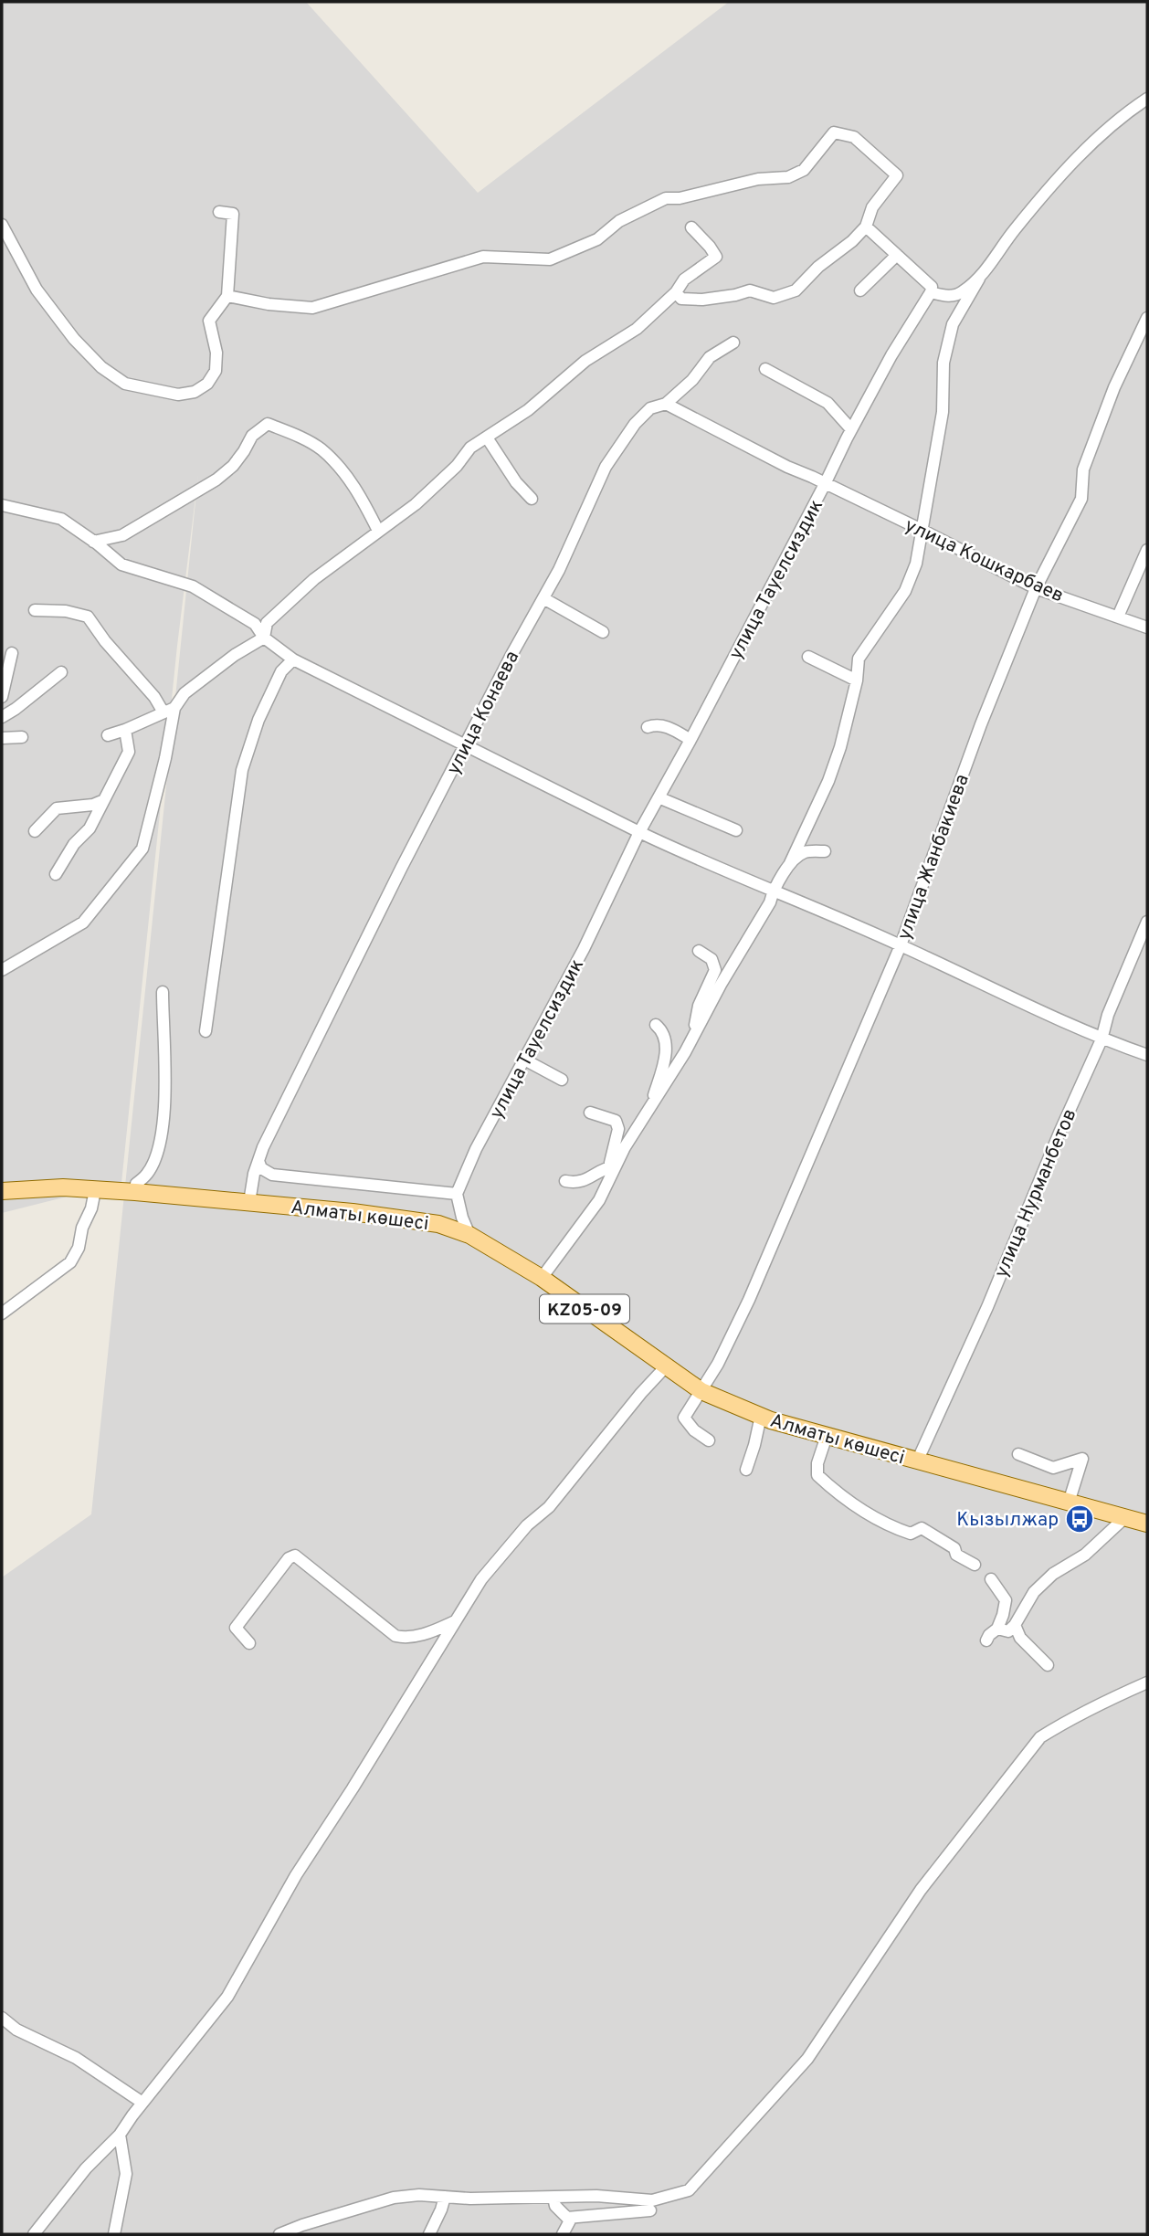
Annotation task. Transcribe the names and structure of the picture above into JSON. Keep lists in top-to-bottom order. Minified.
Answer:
{"streets":{"main road":["Алматы көшесі","KZ05-09"],"street":["улица Кошкарбаев","улица Тауелсиздик","улица Конаева","улица Жанбакиева","улица Нурманбетов"]},"crossings":[["улица Кошкарбаев","улица Тауелсиздик"],["улица Кошкарбаев","улица Жанбакиева"],["улица Конаева","Алматы көшесі"],["улица Жанбакиева","Алматы көшесі"],["улица Нурманбетов","Алматы көшесі"]],"places":{"bus stop":["Кызылжар"]}}
